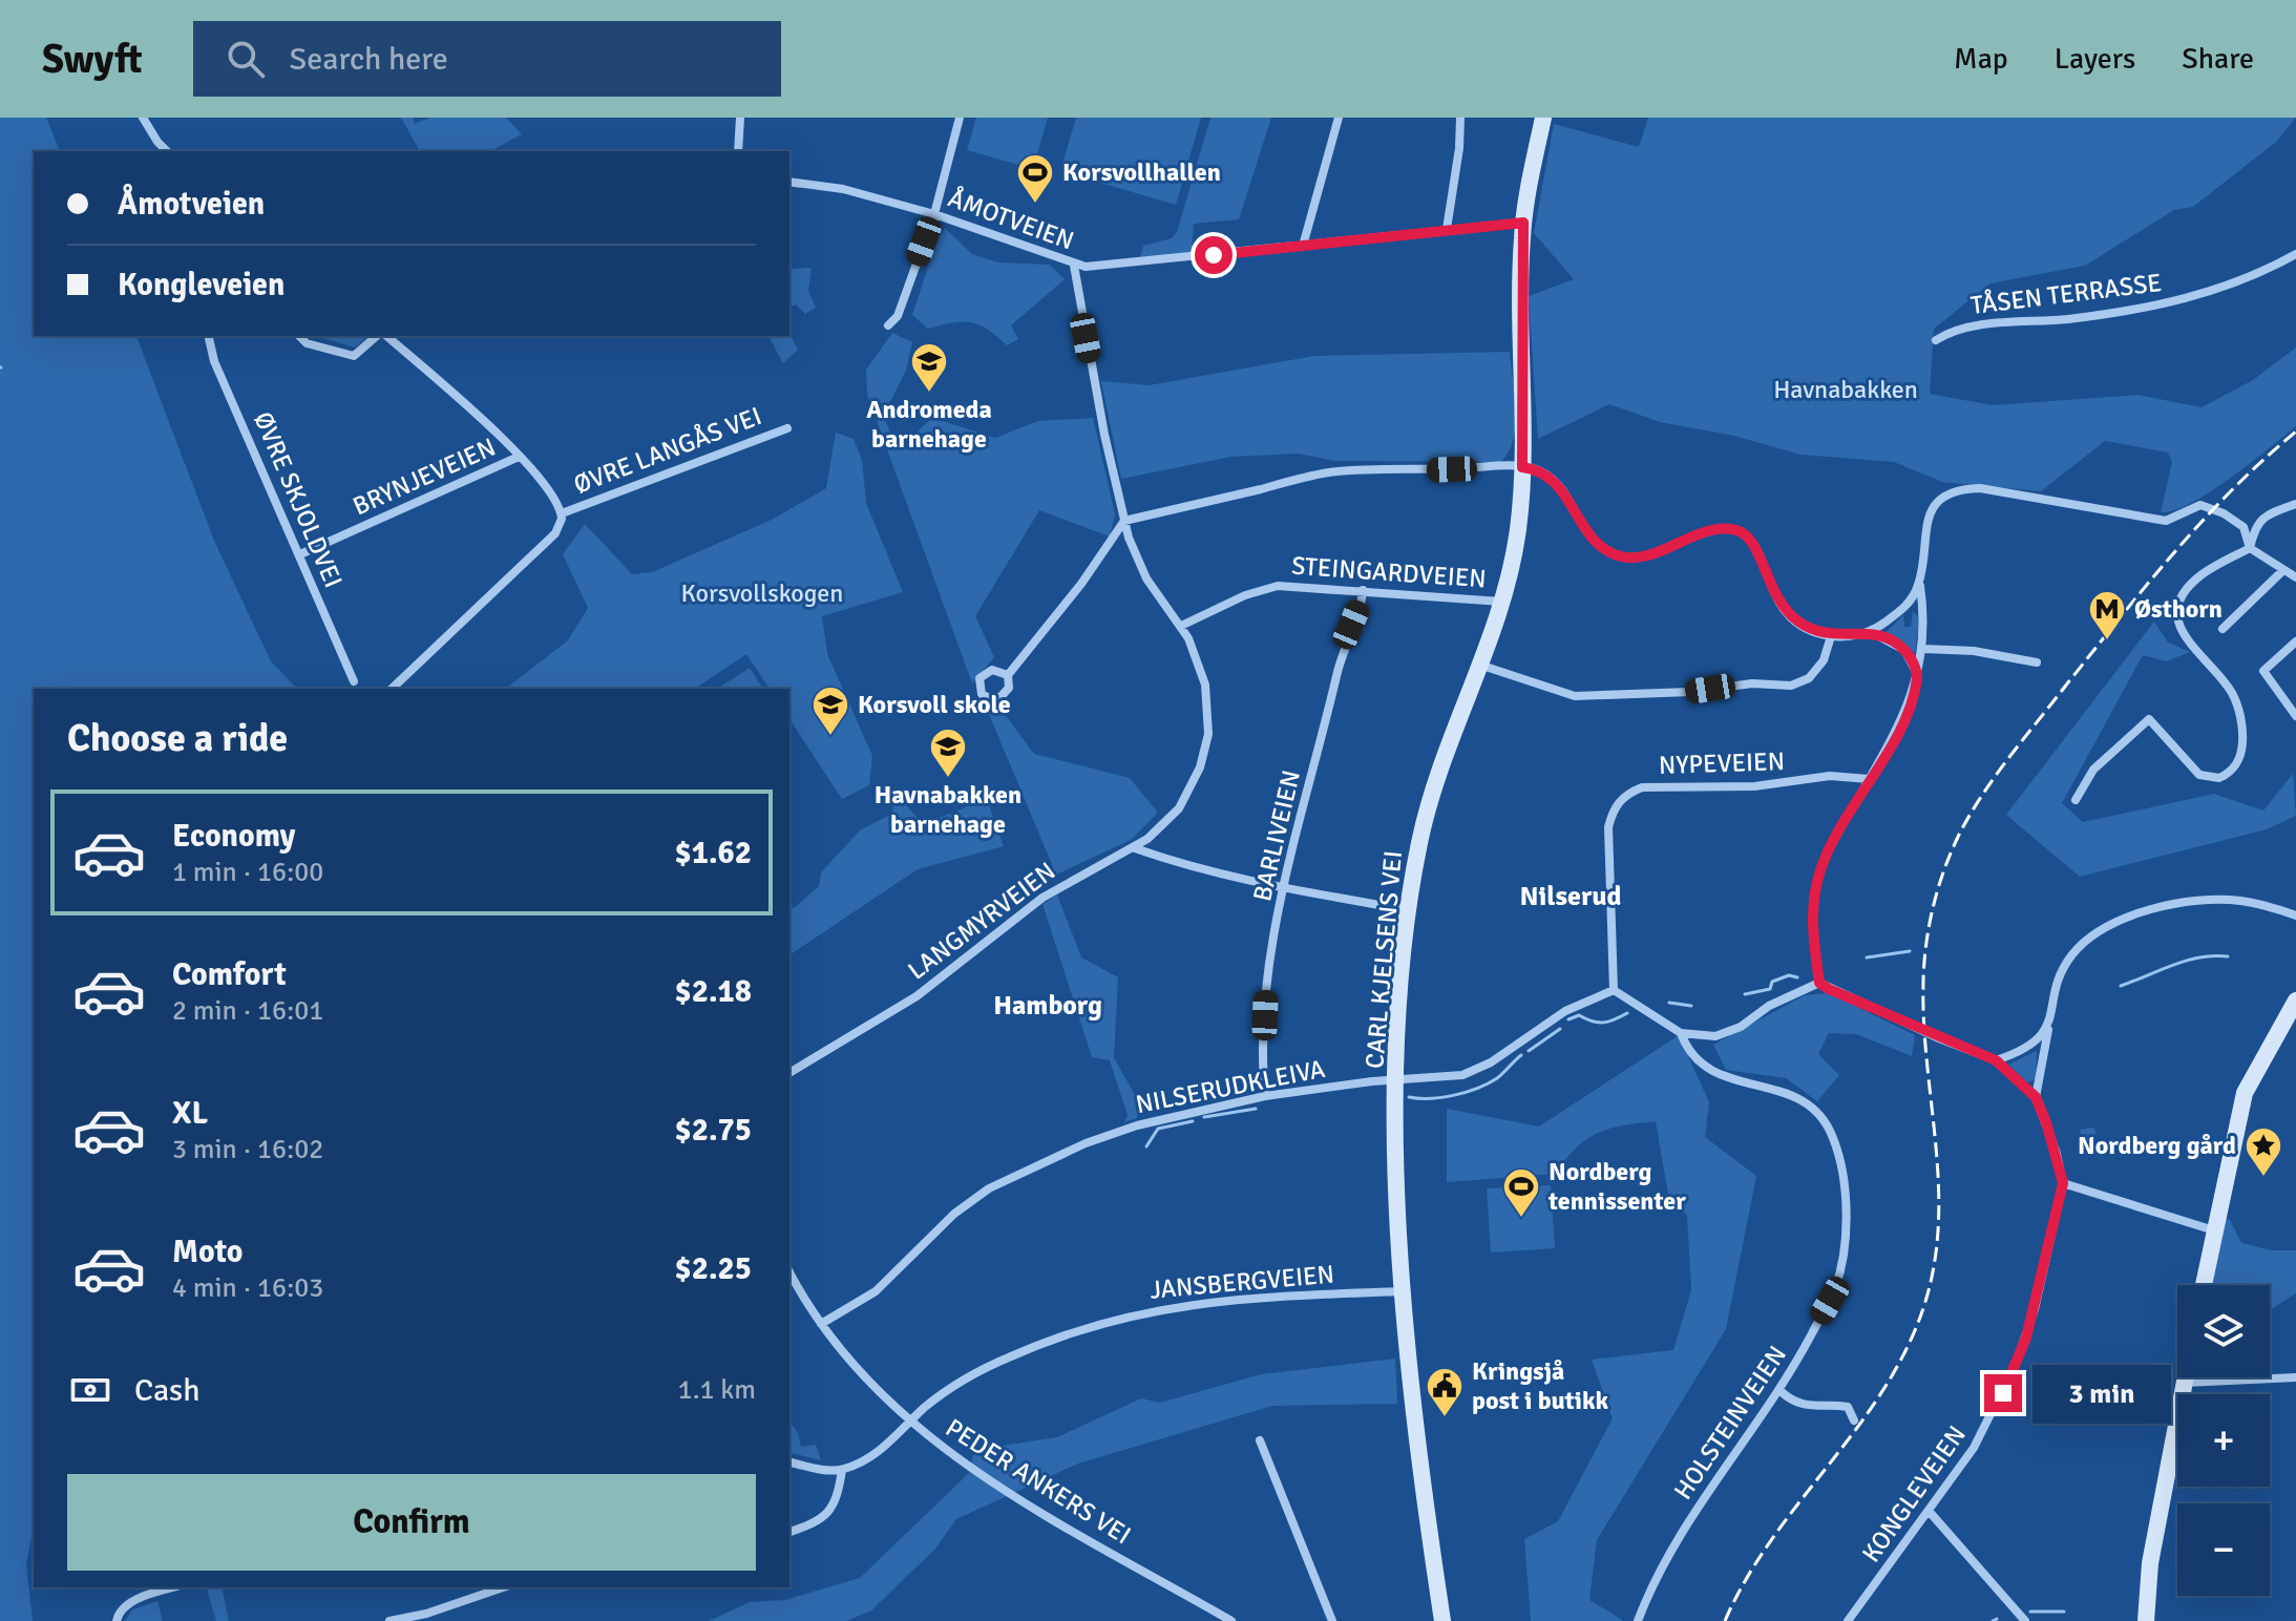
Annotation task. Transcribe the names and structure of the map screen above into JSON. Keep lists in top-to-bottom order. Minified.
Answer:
{"streets":{"main road":["CARL KJELSENS VEI"],"street":["ÅMOTVEIEN","TÅSEN TERRASSE","ØVRE LANGÅS VEI","BRYNJEVEIEN","ØVRE SKJOLDVEI","STEINGARDVEIEN","NYPEVEIEN","BARLIVEIEN","LANGMYRVEIEN","NILSERUDKLEIVA","JANSBERGVEIEN","HOLSTEINVEIEN","PEDER ANKERS VEI","KONGLEVEIEN"]},"crossings":[["ÅMOTVEIEN","LANGMYRVEIEN"],["ÅMOTVEIEN","CARL KJELSENS VEI"],["BRYNJEVEIEN","ØVRE SKJOLDVEI"],["STEINGARDVEIEN","BARLIVEIEN"],["STEINGARDVEIEN","LANGMYRVEIEN"],["STEINGARDVEIEN","CARL KJELSENS VEI"],["NYPEVEIEN","NILSERUDKLEIVA"],["BARLIVEIEN","NILSERUDKLEIVA"],["CARL KJELSENS VEI","NILSERUDKLEIVA"],["CARL KJELSENS VEI","JANSBERGVEIEN"],["NILSERUDKLEIVA","PEDER ANKERS VEI"],["JANSBERGVEIEN","PEDER ANKERS VEI"]],"districts":["Nilserud","Hamborg"],"parks":["Havnabakken","Korsvollskogen"],"places":{"sports":["Korsvollhallen","Nordberg tennissenter"],"school or university":["Andromeda barnehage","Korsvoll skole","Havnabakken barnehage"],"metro station":["Østhorn"],"place":["Nordberg gård"],"public building":["Kringsjå post i butikk"]},"page":{"header":"Swyft","search":"Search here","nav":["Map","Layers","Share"],"banner":["Åmotveien","Kongleveien"],"heading":"Choose a ride","list":[{"name":"Economy","note":"1 min · 16:00","value":"$1.62"},{"name":"Comfort","note":"2 min · 16:01","value":"$2.18"},{"name":"XL","note":"3 min · 16:02","value":"$2.75"},{"name":"Moto","note":"4 min · 16:03","value":"$2.25"}],"map_buttons":["+","−"],"pay":["Cash","1.1 km"],"bubble":"3 min","buttons":"Confirm"}}
